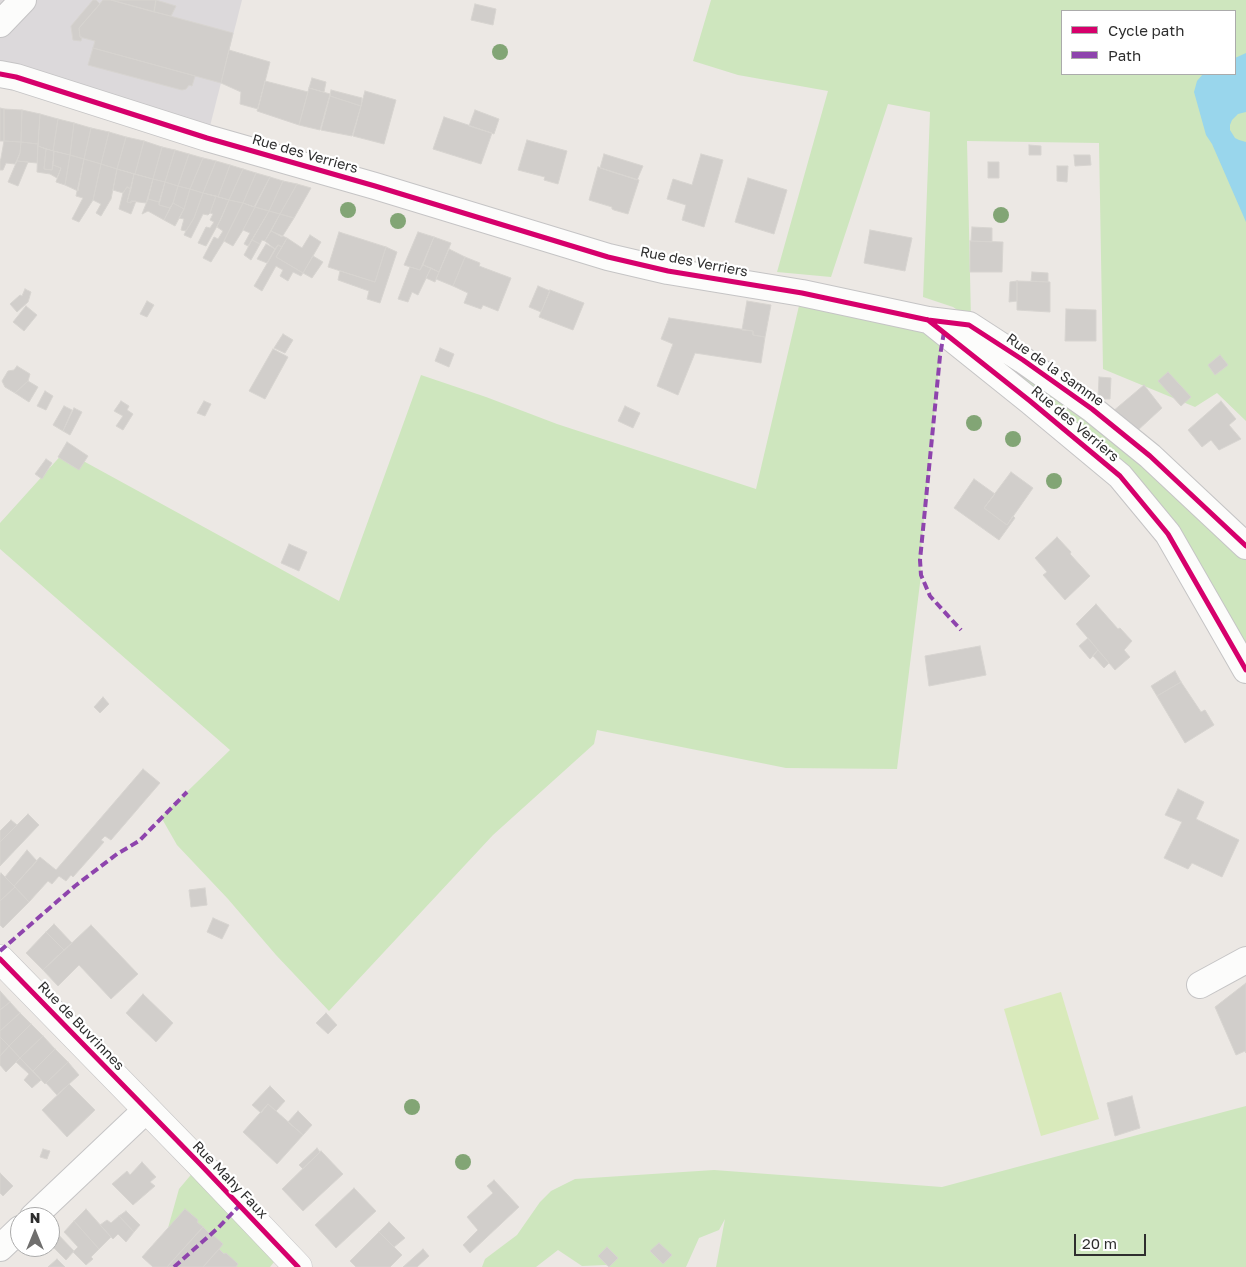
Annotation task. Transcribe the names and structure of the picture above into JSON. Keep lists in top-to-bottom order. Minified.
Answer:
{"streets":{"street":["Rue des Verriers","Rue de la Samme","Rue de Buvrinnes","Rue Mahy Faux"]},"crossings":[["Rue des Verriers","Rue de la Samme"],["Rue de Buvrinnes","Rue Mahy Faux"]],"legend":["Cycle path","Path"],"scale_bar":"20 m","north":"top"}
